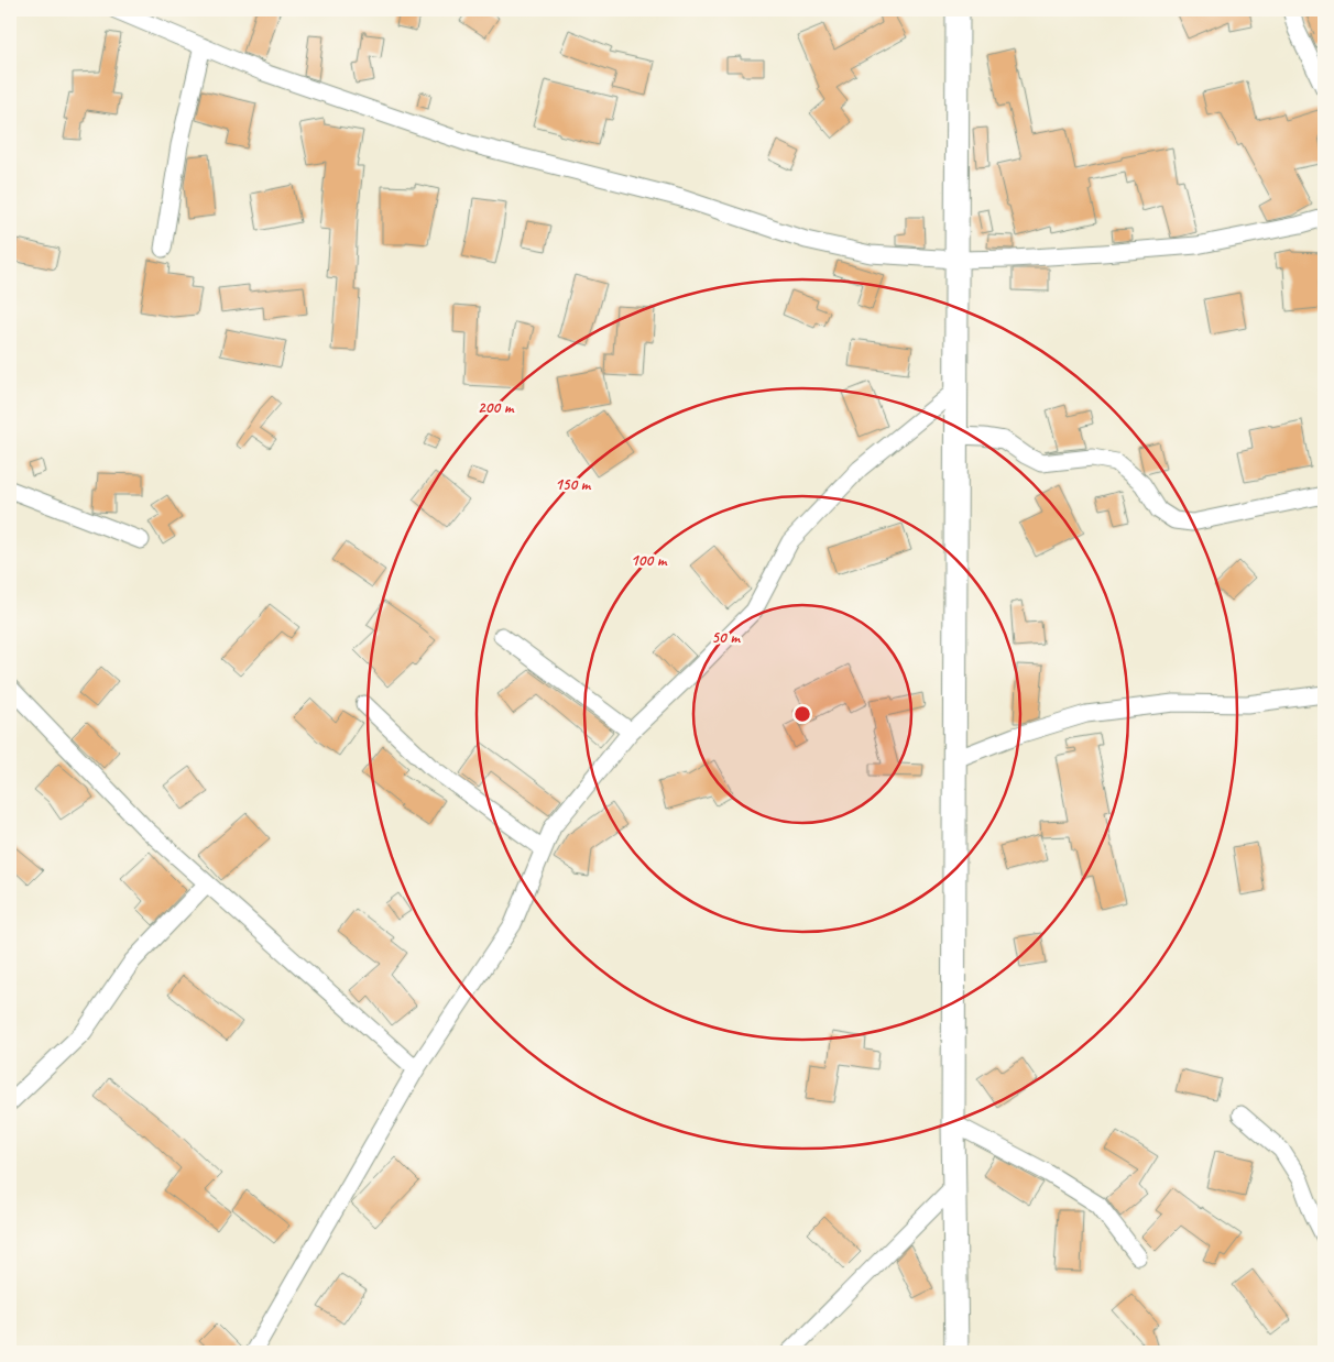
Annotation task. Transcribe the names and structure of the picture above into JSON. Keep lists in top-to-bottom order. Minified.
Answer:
{"rings":["200 m","150 m","100 m","50 m"]}
